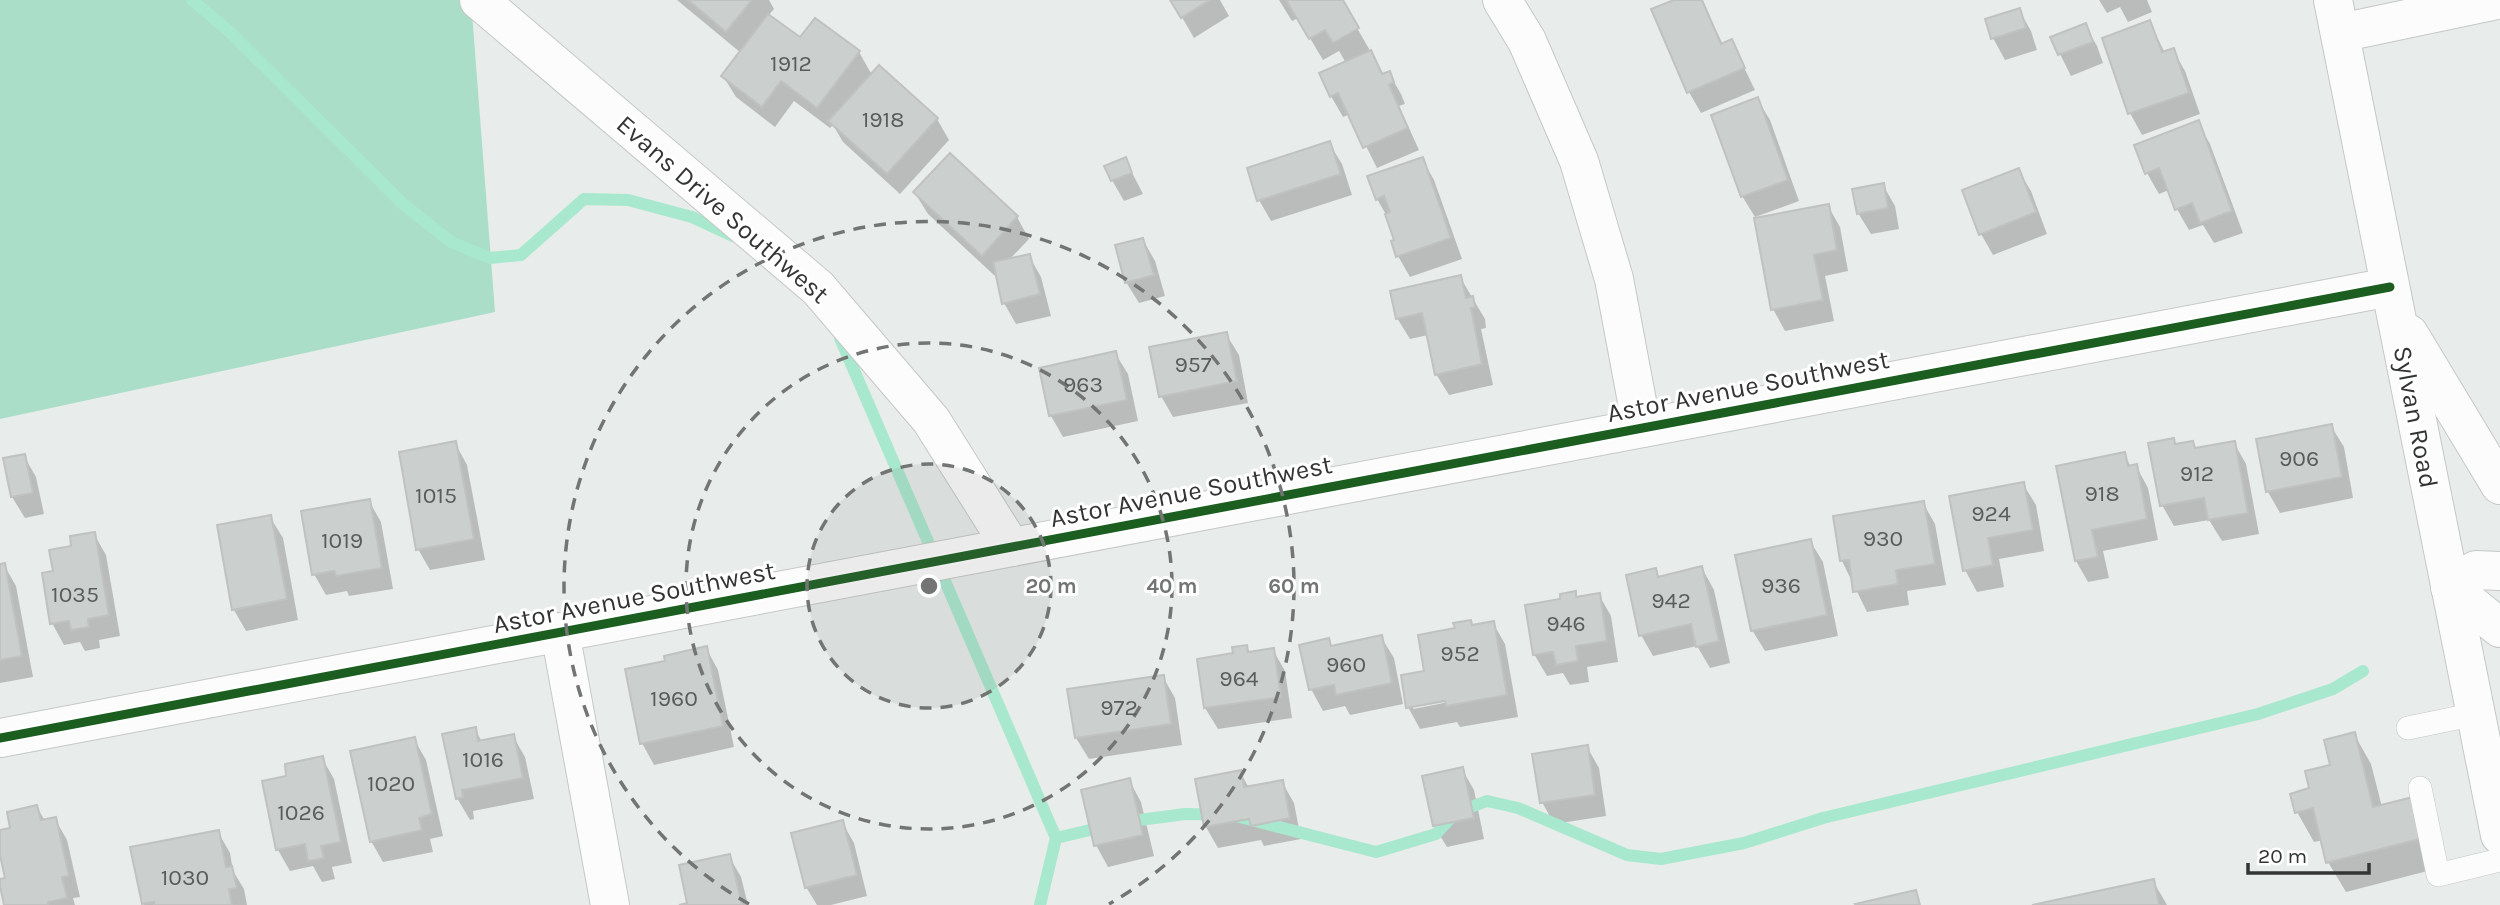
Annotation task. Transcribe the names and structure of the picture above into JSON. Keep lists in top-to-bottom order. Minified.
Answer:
{"streets":{"street":["Evans Drive Southwest","Astor Avenue Southwest","Sylvan Road"]},"crossings":[["Evans Drive Southwest","Astor Avenue Southwest"],["Astor Avenue Southwest","Sylvan Road"]],"house_numbers":["1912","1918","957","963","906","912","918","1015","924","930","1019","936","1035","942","946","952","960","964","1960","972","1016","1020","1026","1030"],"scale_bar":"20 m","rings":["20 m","40 m","60 m"]}
